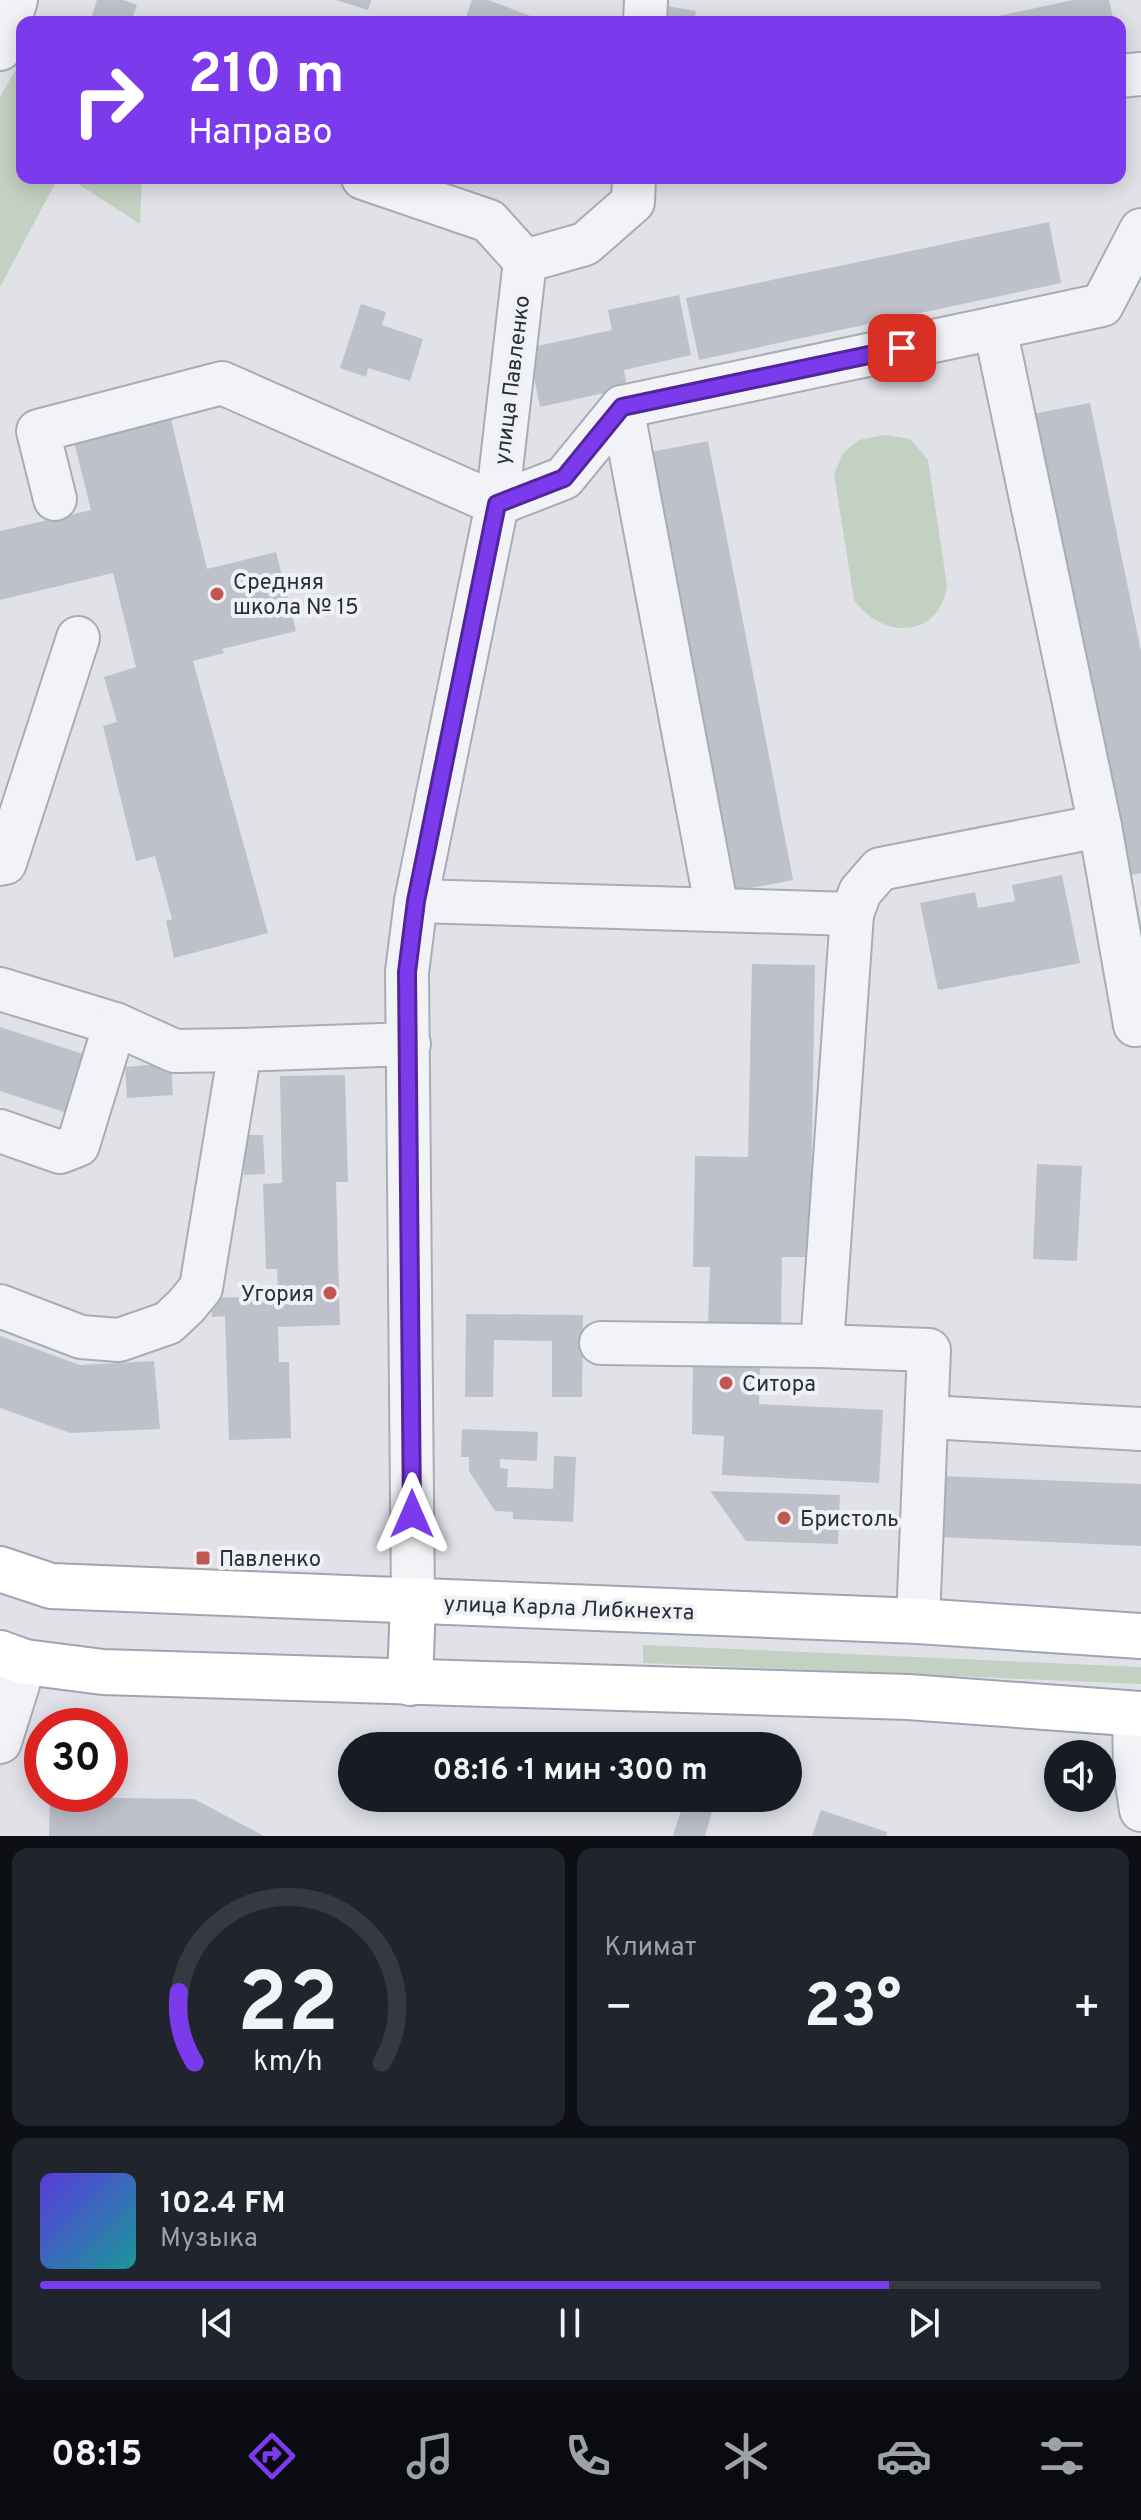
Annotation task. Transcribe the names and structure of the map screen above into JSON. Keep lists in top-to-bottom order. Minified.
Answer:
{"streets":{"main road":["улица Карла Либкнехта"],"street":["улица Павленко"]},"crossings":[["улица Павленко","улица Карла Либкнехта"]],"places":{"other":["Средняя школа № 15","Угория","Ситора","Бристоль"],"transit":["Павленко"]},"page":{"turn":["210 m","Направо"],"limit":"30","trip":"08:16 · 1 мин · 300 m","tile":"Климат","heat":["−","23°","+"],"song":["102.4 FM","Музыка"],"tabs":"08:15","gauge":["22","km/h"]}}
